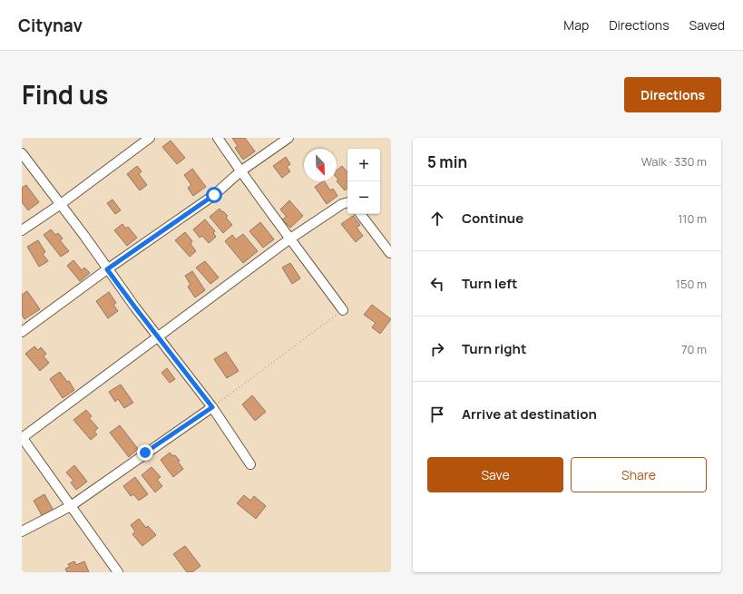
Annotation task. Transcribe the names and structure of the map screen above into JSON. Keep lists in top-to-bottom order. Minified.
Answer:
{"north":"bottom right","page":{"header":"Citynav","nav":["Map","Directions","Saved"],"title":"Find us","buttons":["Directions",["Save","Share"]],"heading":["5 min","Walk · 330 m"],"map_buttons":["+","−"],"list":[["Continue","110 m"],["Turn left","150 m"],["Turn right","70 m"],"Arrive at destination"]}}
